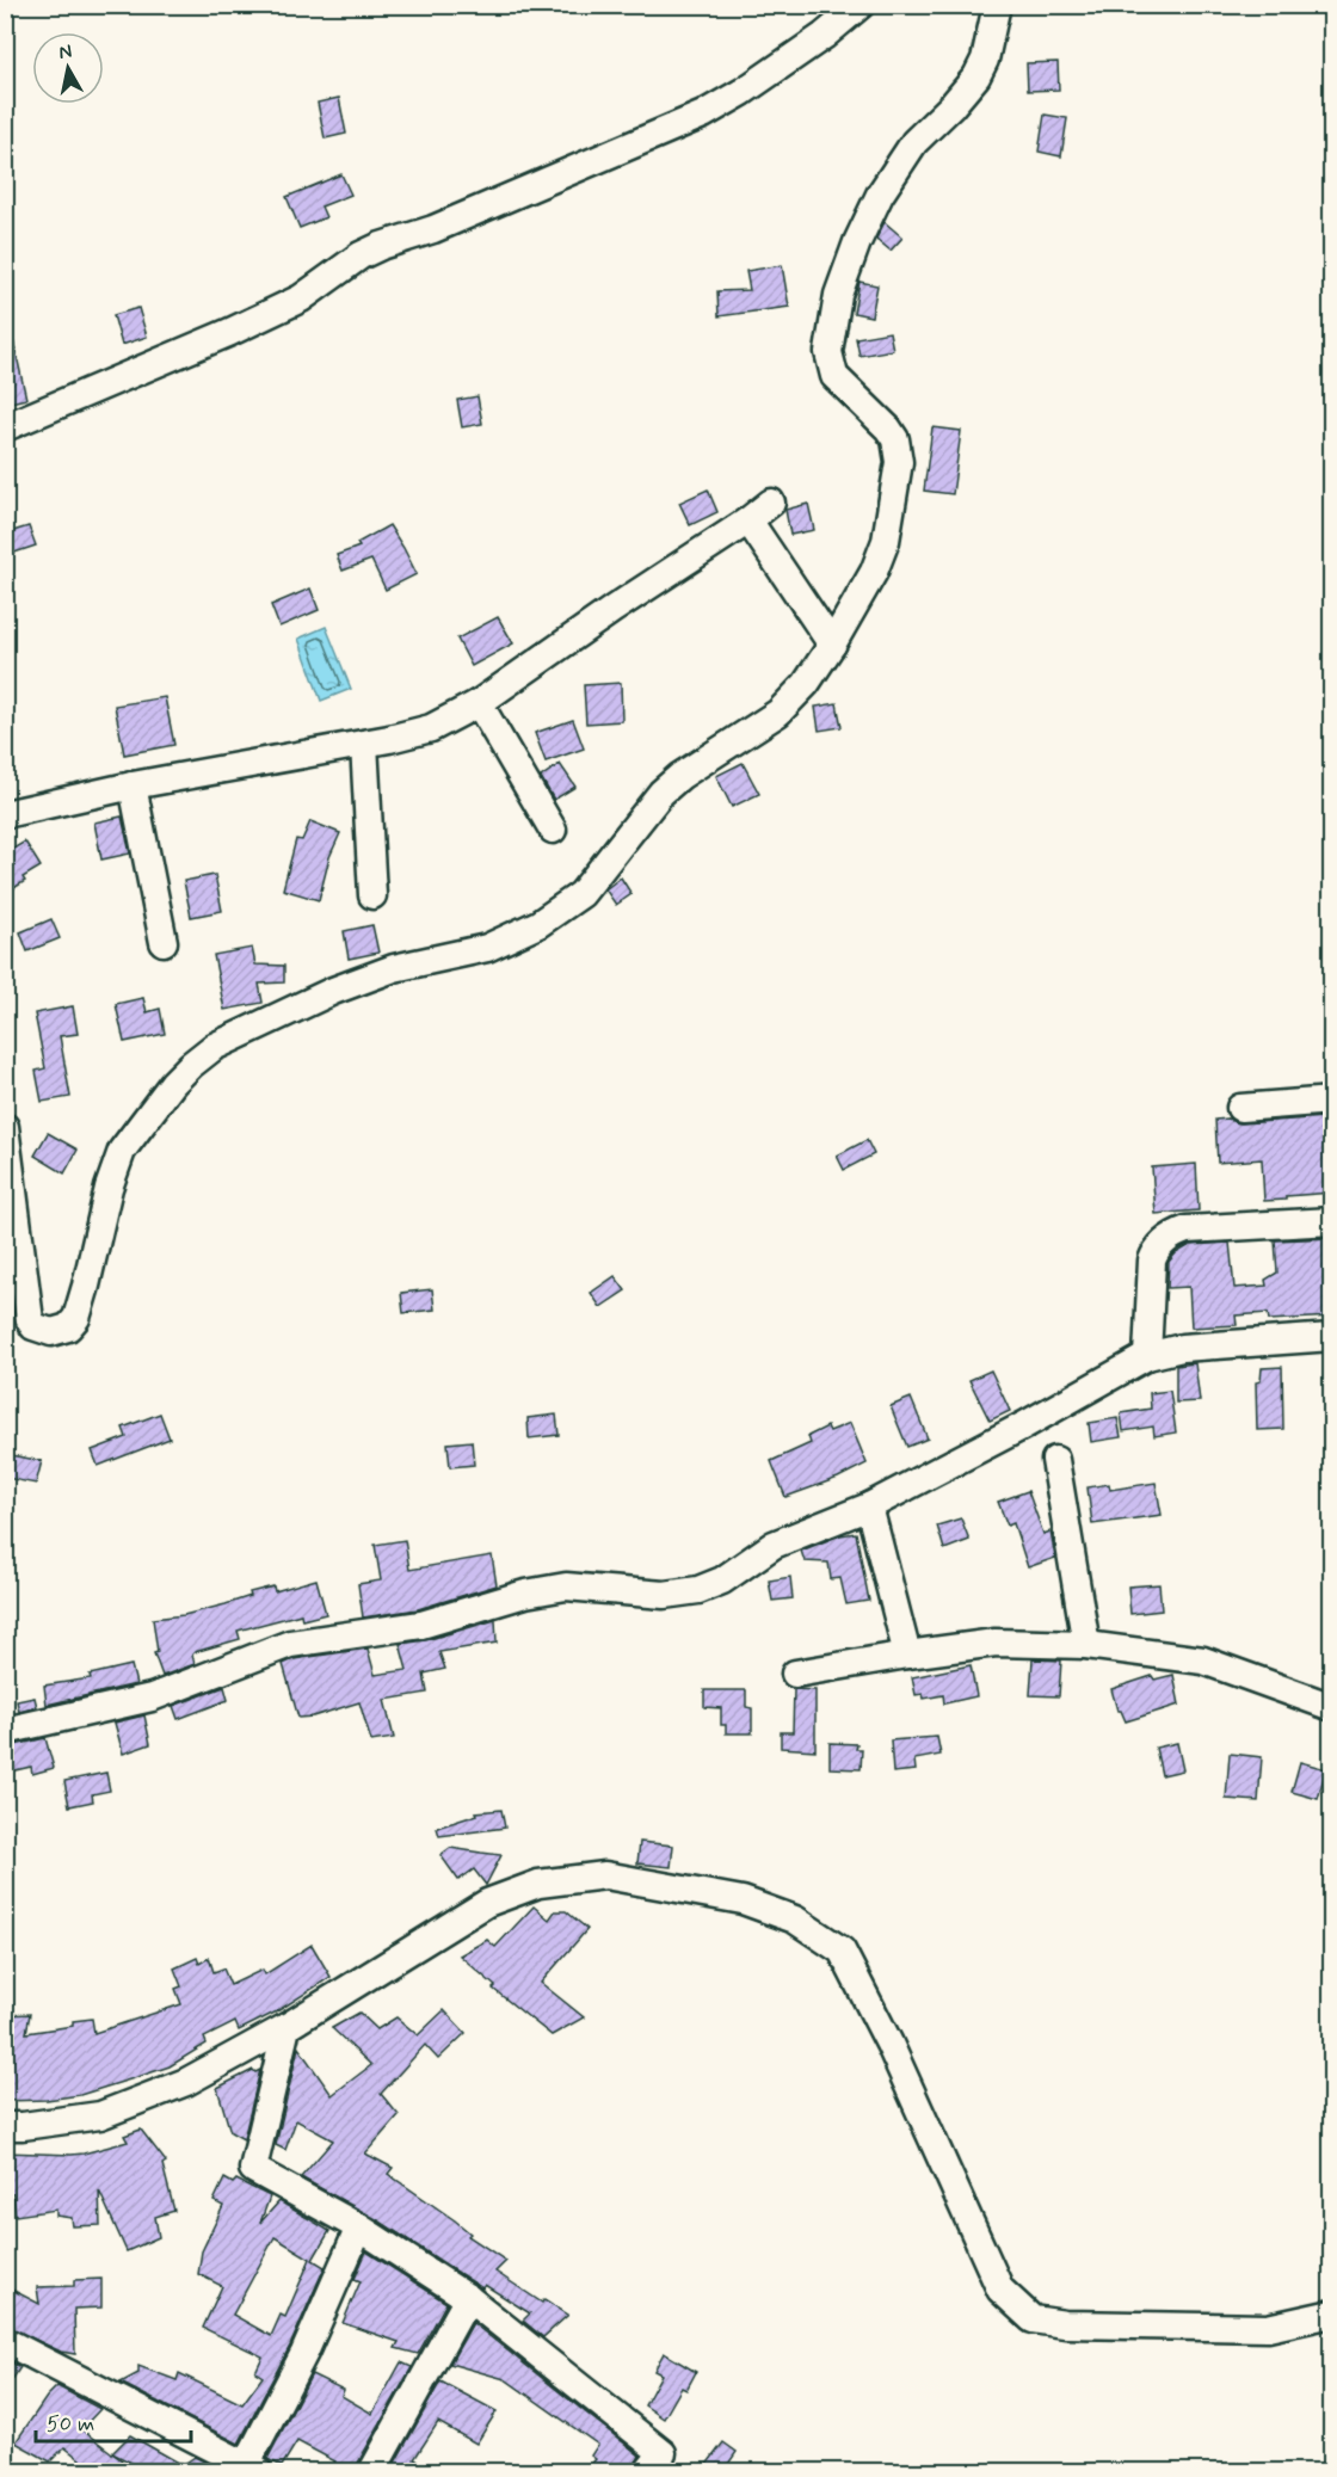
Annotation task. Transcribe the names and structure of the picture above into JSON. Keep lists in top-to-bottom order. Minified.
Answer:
{"scale_bar":"50 m","north":"top"}
